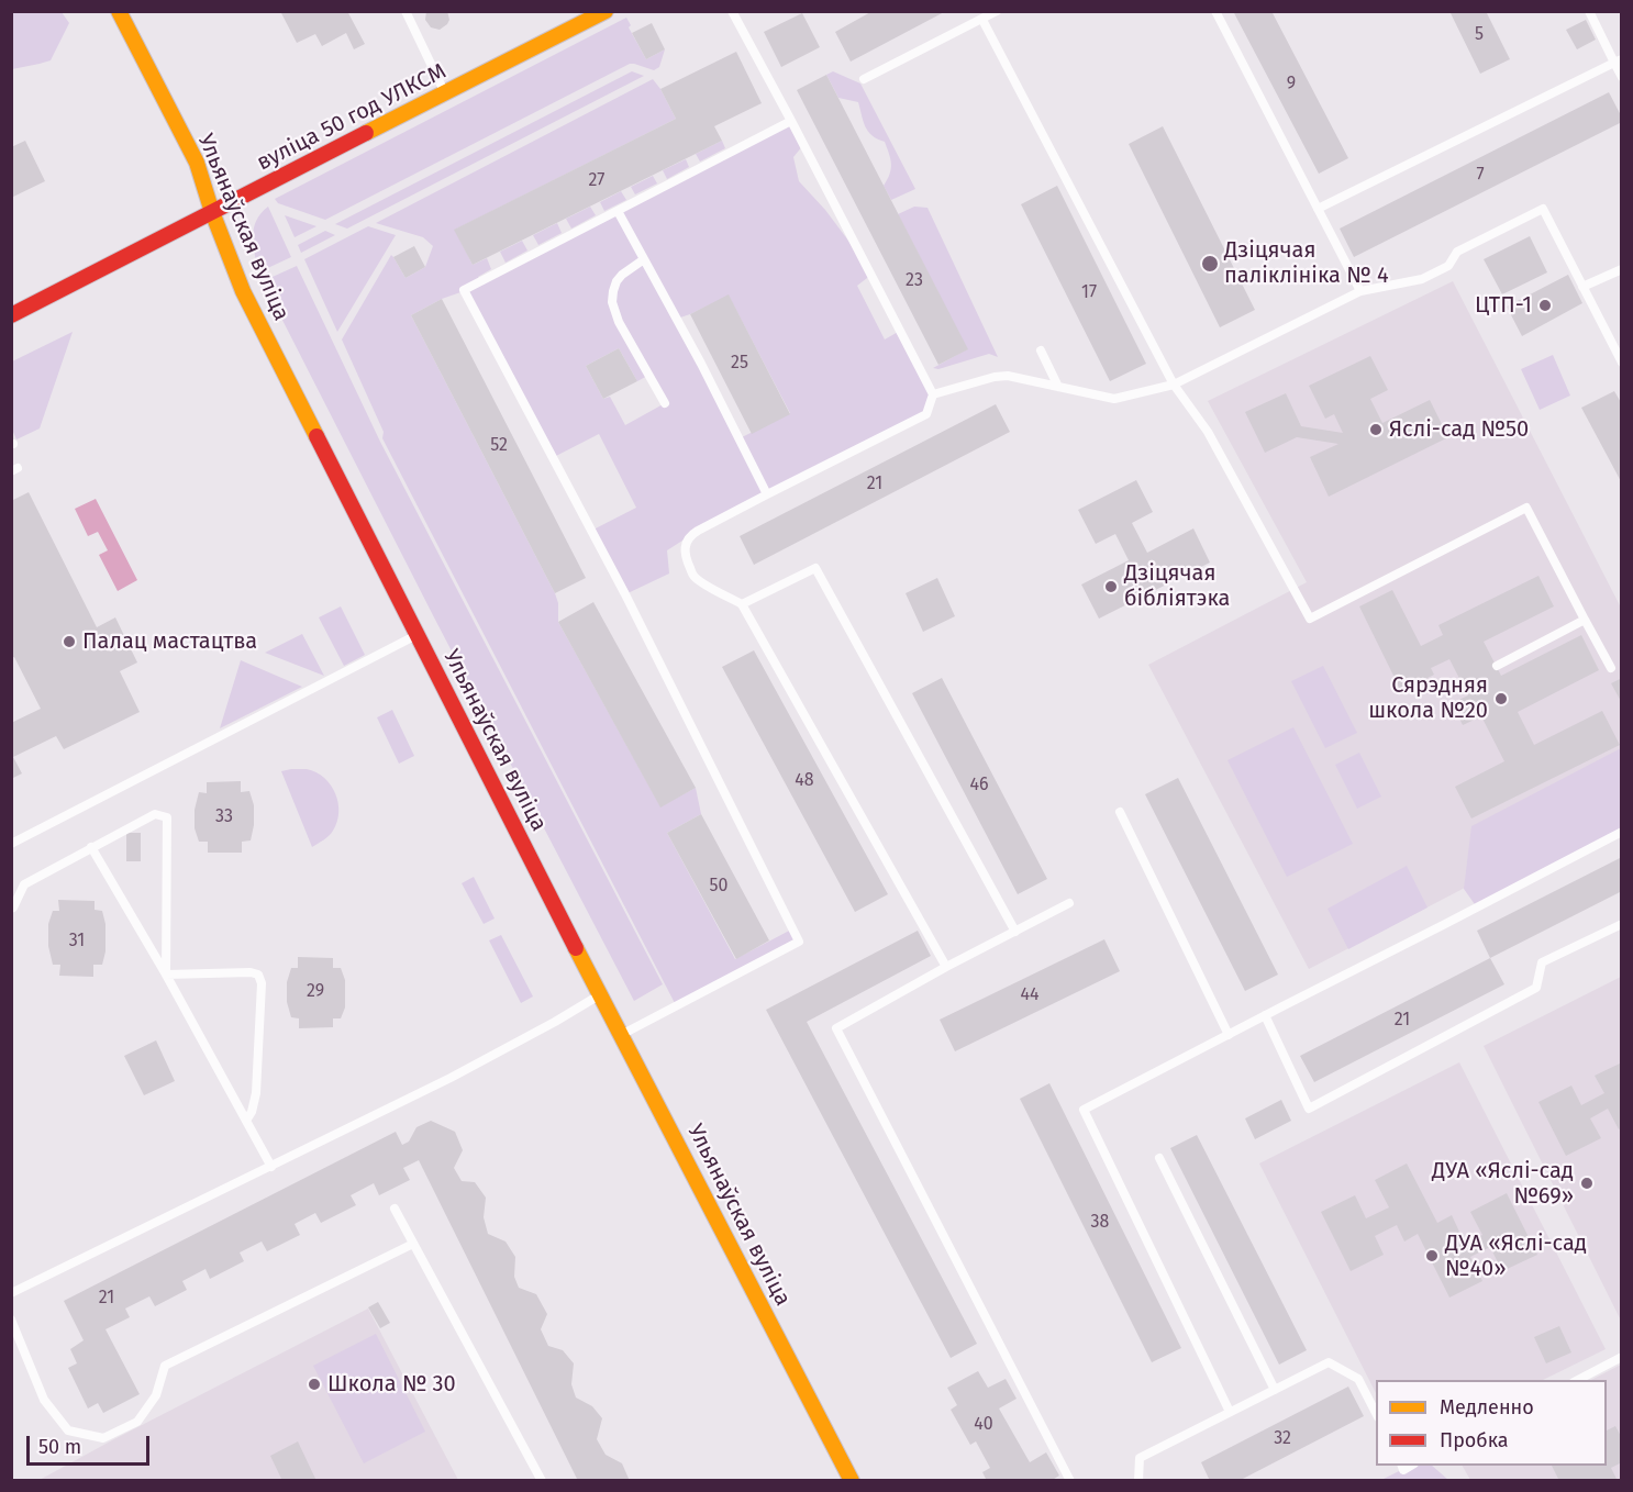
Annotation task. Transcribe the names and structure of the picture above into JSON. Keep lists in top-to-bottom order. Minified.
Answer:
{"streets":{"main road":["вуліца 50 год УЛКСМ","Ульянаўская вуліца"]},"crossings":[["вуліца 50 год УЛКСМ","Ульянаўская вуліца"]],"places":["Дзіцячая паліклініка № 4","ЦТП-1","Яслі-сад №50","Дзіцячая бібліятэка","Палац мастацтва","Сярэдняя школа №20","ДУА «Яслі-сад №69»","ДУА «Яслі-сад №40»","Школа № 30"],"house_numbers":["5","9","7","27","23","17","25","52","21","48","46","33","50","31","29","44","21","38","21","40","32"],"legend":["Медленно","Пробка"],"scale_bar":"50 m"}
